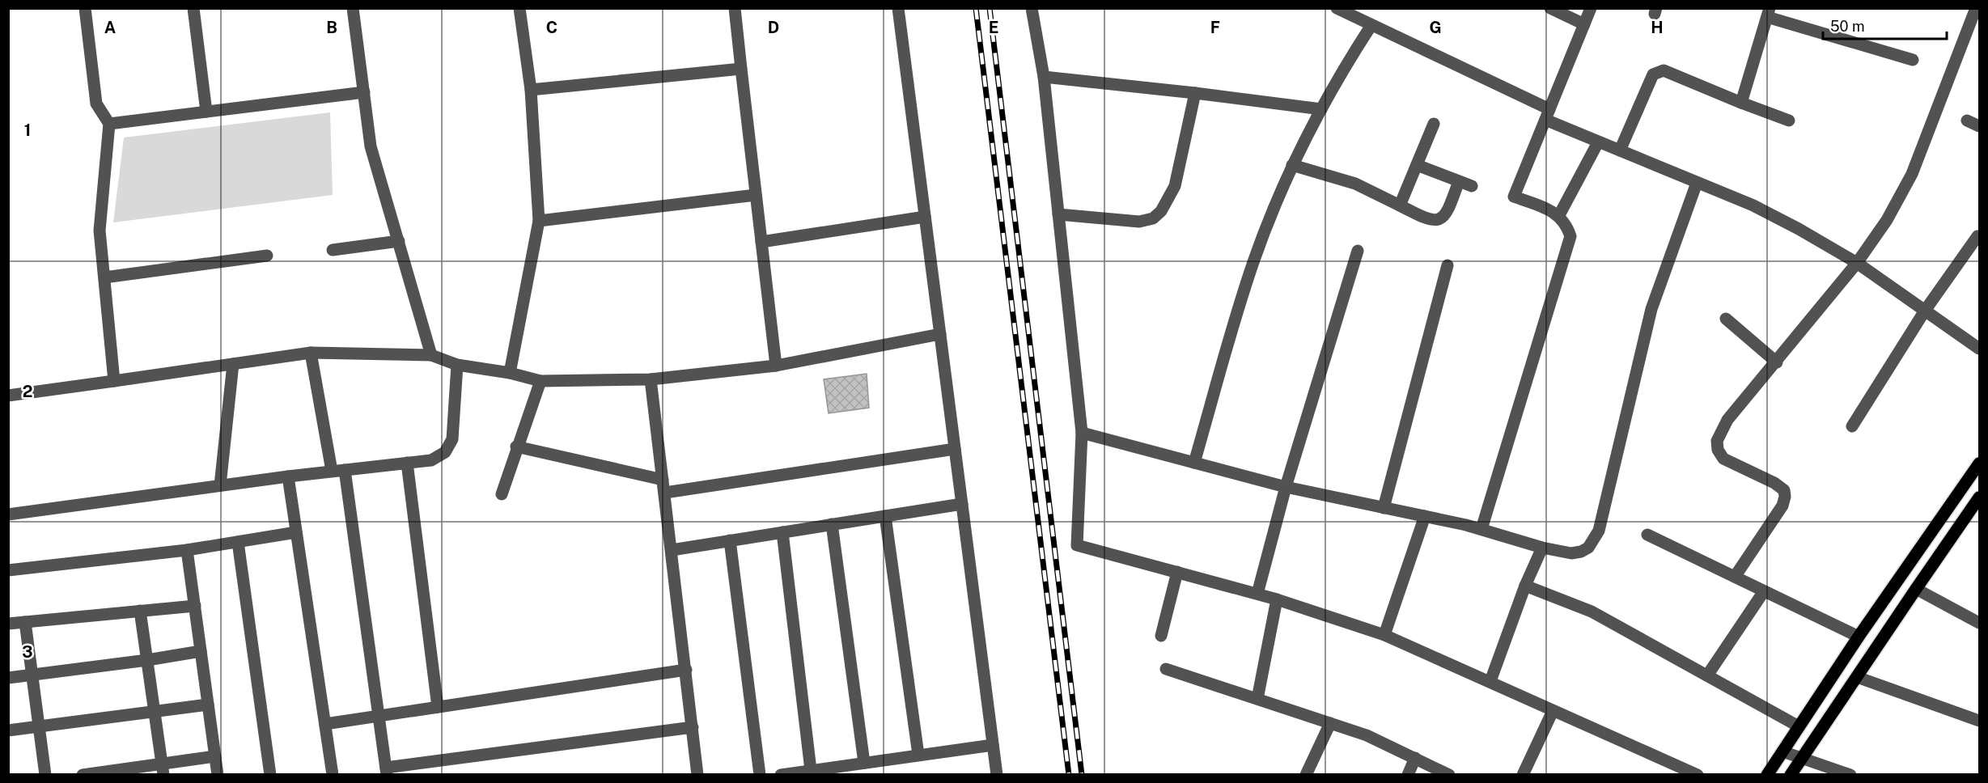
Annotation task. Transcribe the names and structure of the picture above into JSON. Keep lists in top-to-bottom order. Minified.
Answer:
{"scale_bar":"50 m","grid":{"columns":["A","B","C","D","E","F","G","H"],"rows":["1","2","3"]}}
